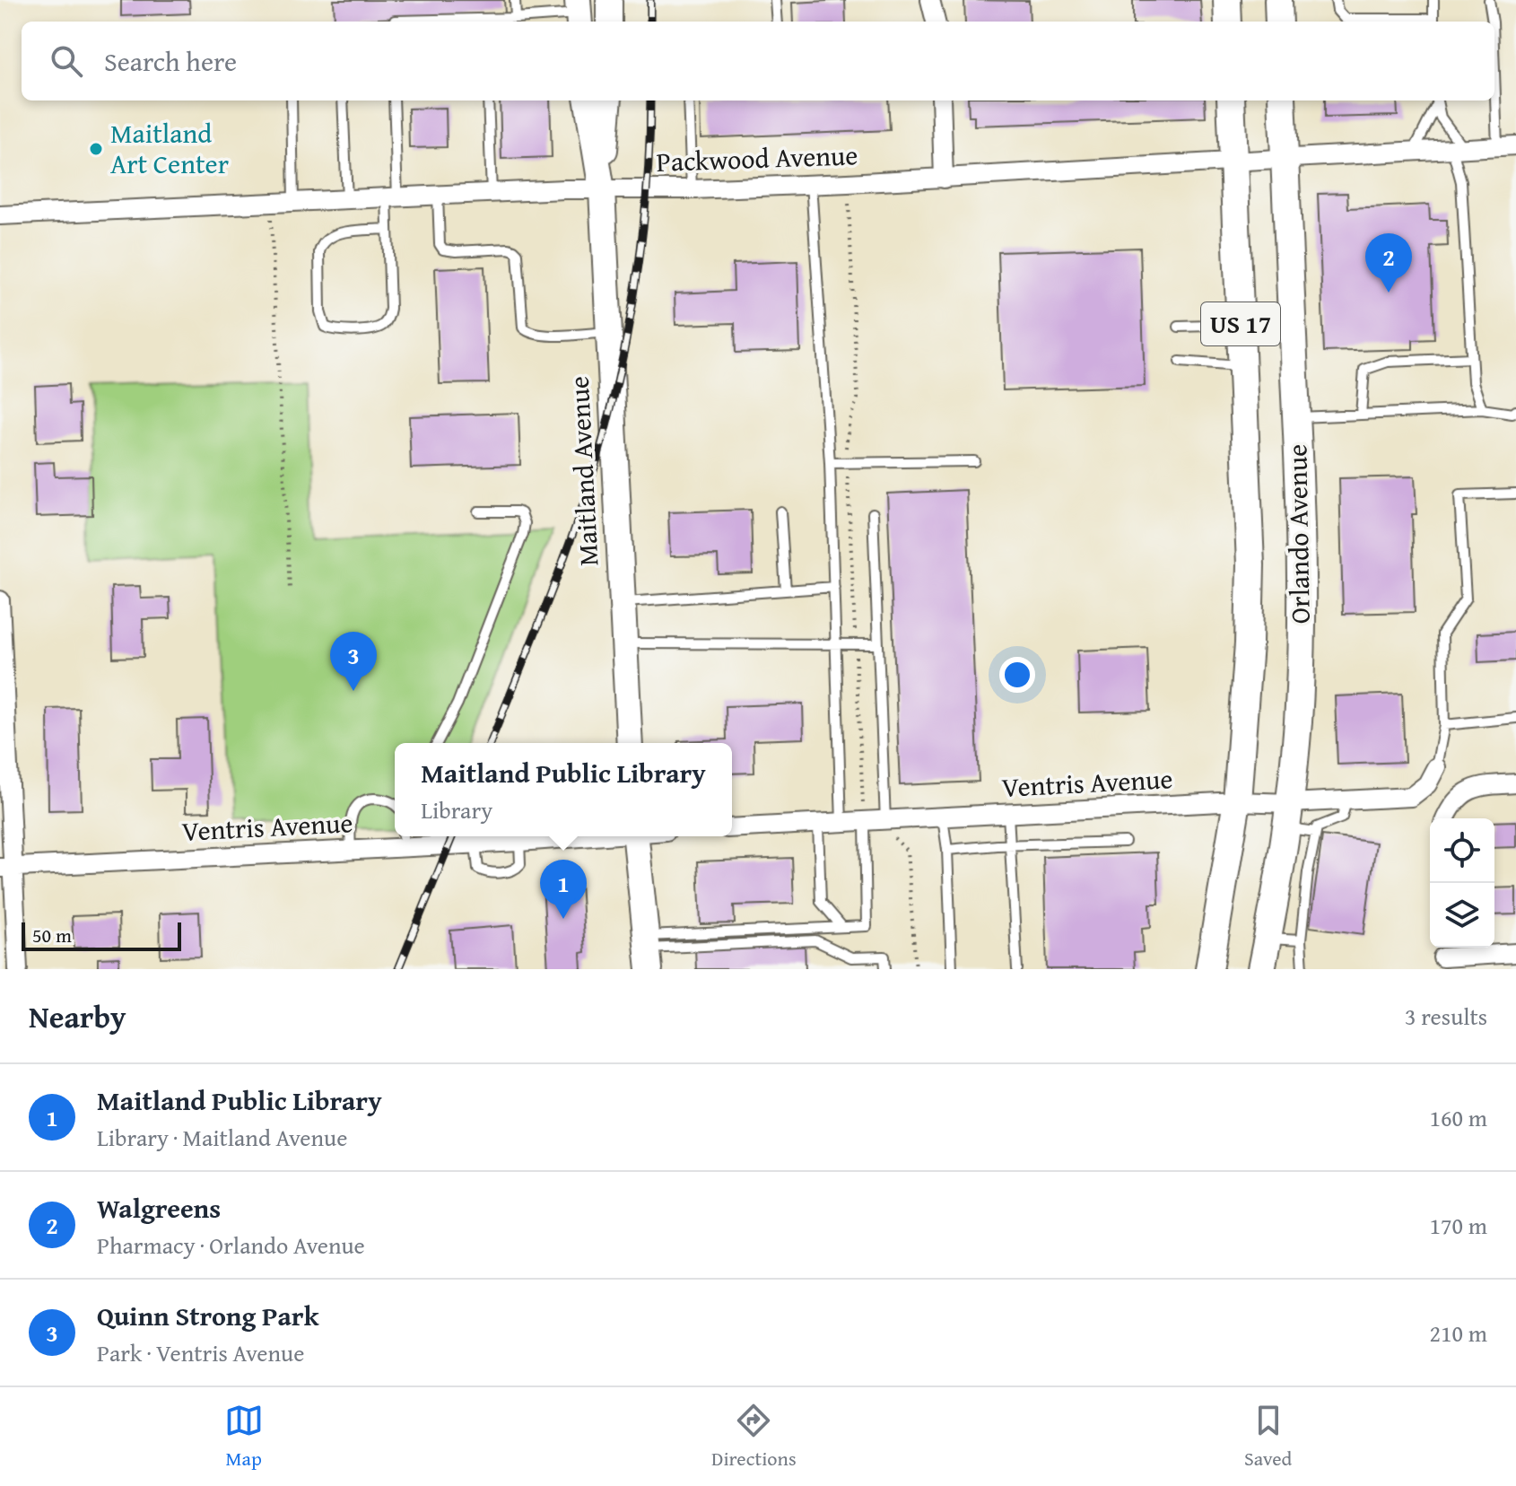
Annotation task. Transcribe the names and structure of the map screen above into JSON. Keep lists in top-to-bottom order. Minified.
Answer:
{"streets":{"main road":["US 17","Maitland Avenue","Orlando Avenue"],"street":["Packwood Avenue","Ventris Avenue"]},"crossings":[["Packwood Avenue","Maitland Avenue"],["Packwood Avenue","Orlando Avenue"],["Orlando Avenue","Ventris Avenue"]],"places":["Maitland Art Center"],"scale_bar":"50 m","page":{"search":"Search here","pins":["2","3","1"],"popup":["Maitland Public Library","Library"],"scale":"50 m","heading":["Nearby","3 results"],"list":[{"mark":"1","name":"Maitland Public Library","note":"Library · Maitland Avenue","value":"160 m"},{"mark":"2","name":"Walgreens","note":"Pharmacy · Orlando Avenue","value":"170 m"},{"mark":"3","name":"Quinn Strong Park","note":"Park · Ventris Avenue","value":"210 m"}],"nav":["Map","Directions","Saved"]}}
